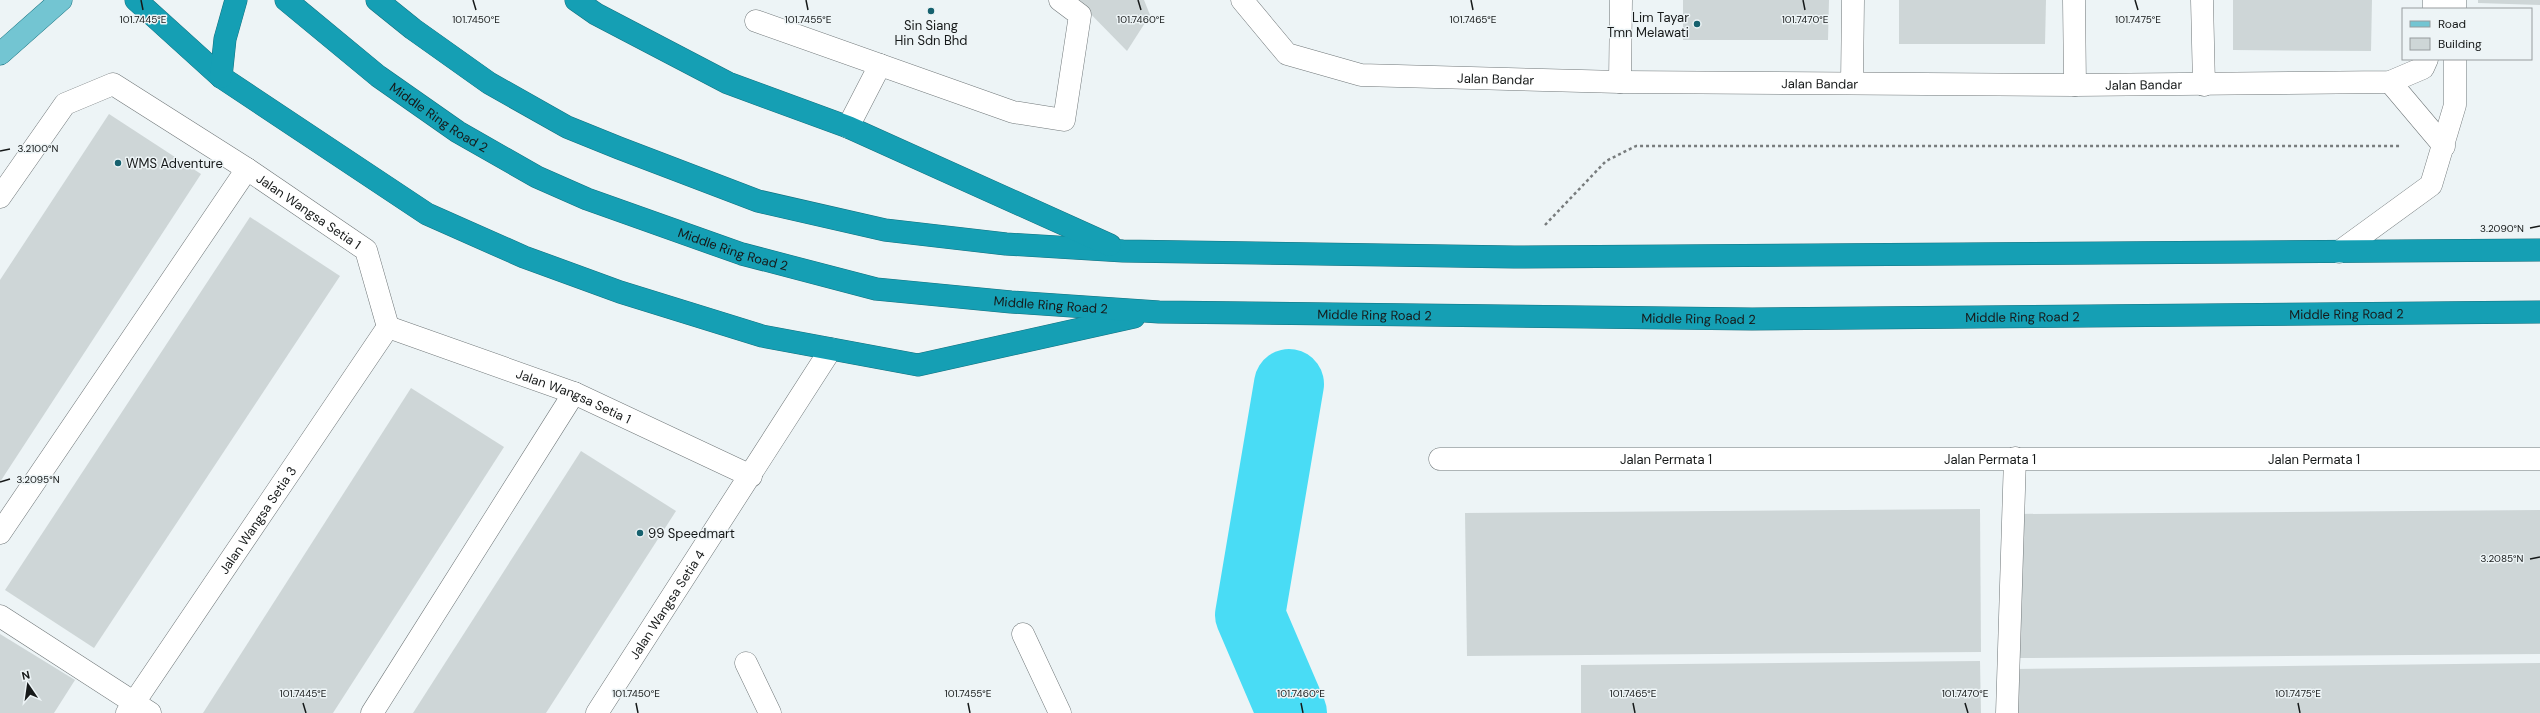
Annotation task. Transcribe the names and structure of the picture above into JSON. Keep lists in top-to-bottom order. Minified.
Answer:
{"streets":{"highway":["Middle Ring Road 2"],"street":["Jalan Bandar","Jalan Wangsa Setia 1","Jalan Permata 1","Jalan Wangsa Setia 3","Jalan Wangsa Setia 4"]},"crossings":[["Jalan Wangsa Setia 1","Jalan Wangsa Setia 3"],["Jalan Wangsa Setia 1","Jalan Wangsa Setia 4"]],"places":["Sin Siang Hin Sdn Bhd","Lim Tayar Tmn Melawati","WMS Adventure","99 Speedmart"],"legend":["Road","Building"],"north":"top","coordinates":["101.7445°E","101.7450°E","101.7455°E","101.7460°E","101.7465°E","101.7470°E","101.7475°E","3.2100°N","3.2090°N","3.2095°N","3.2085°N"]}
